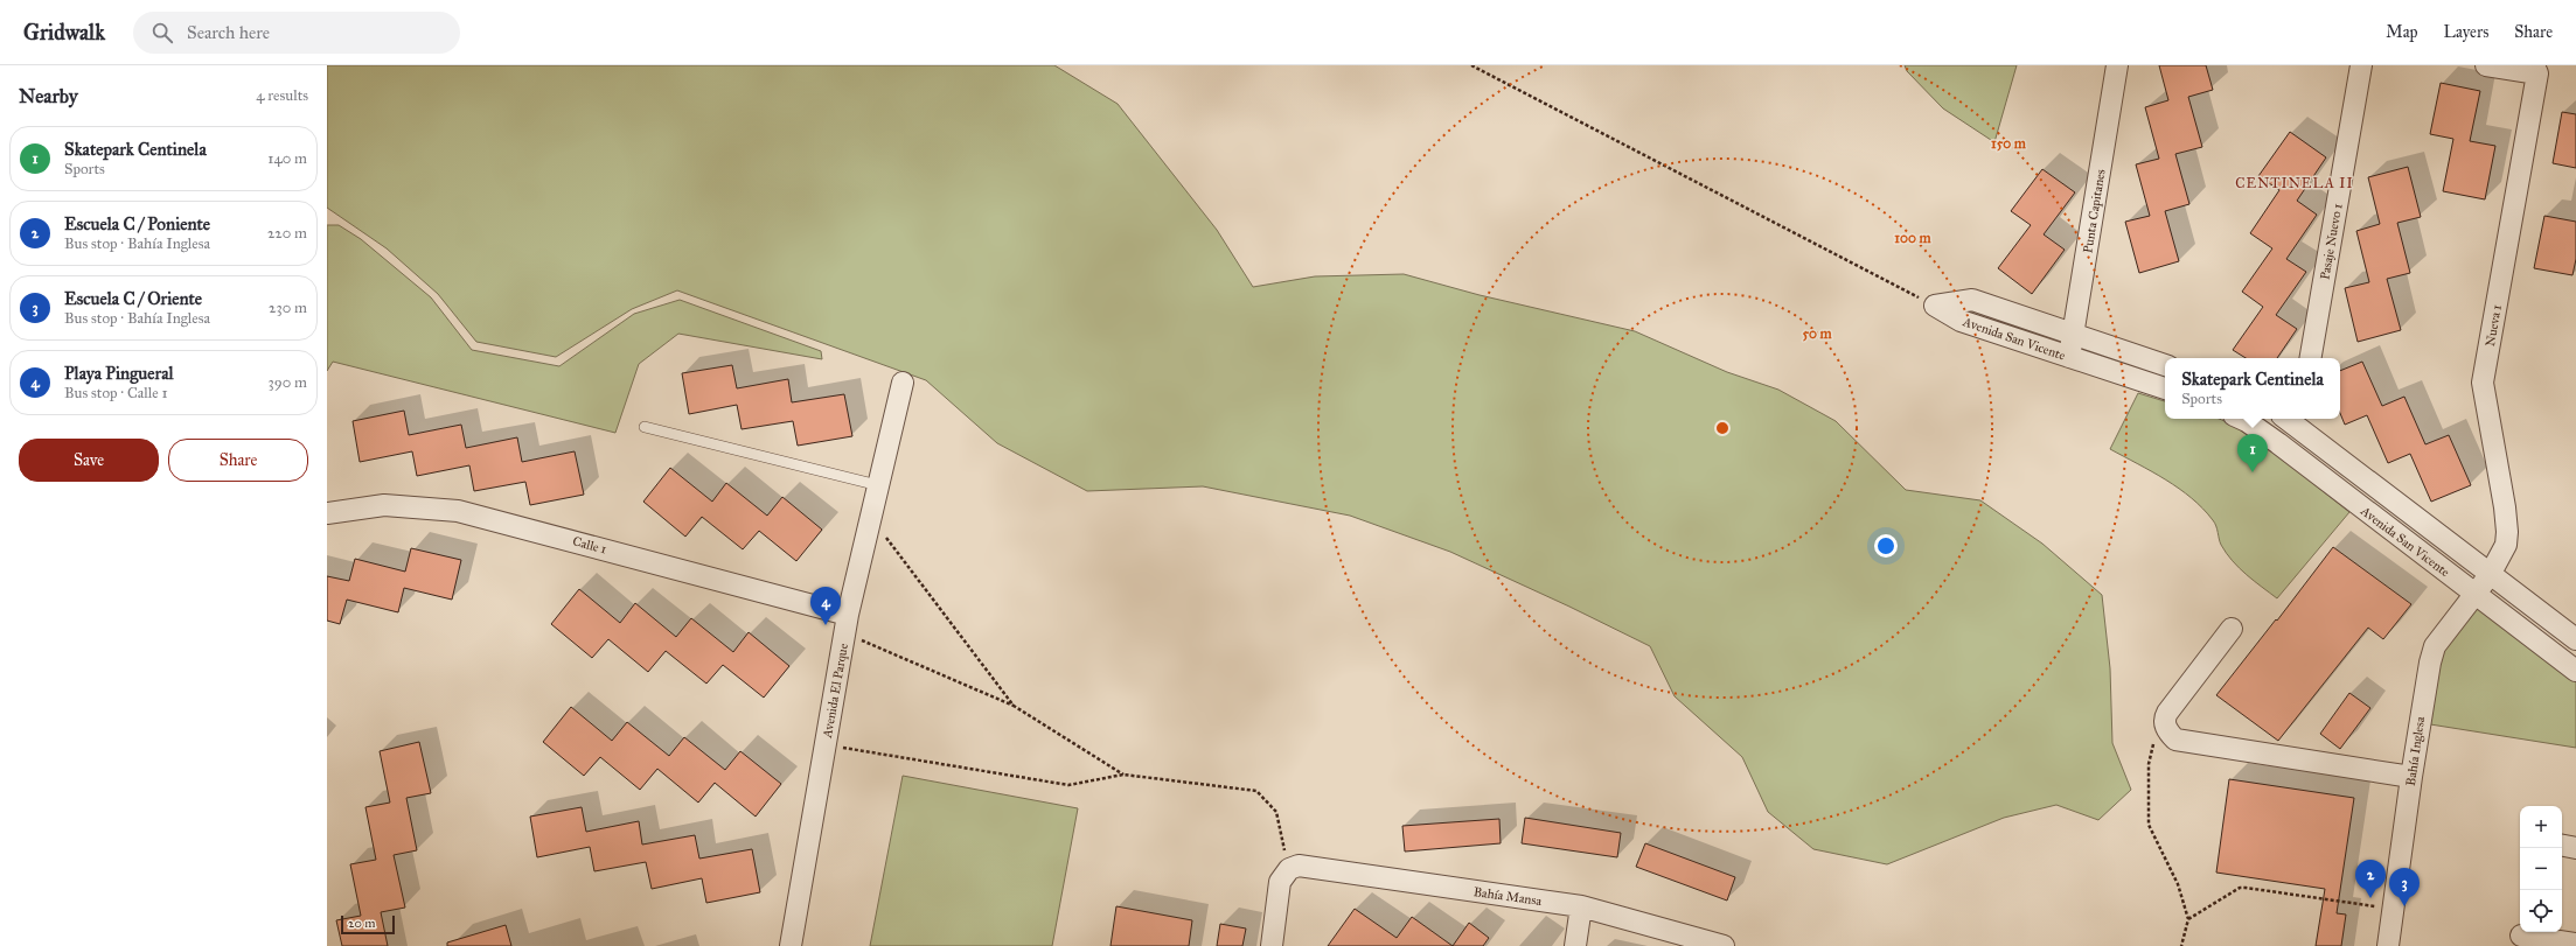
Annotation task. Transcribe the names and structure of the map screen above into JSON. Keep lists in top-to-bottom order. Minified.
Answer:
{"streets":{"street":["Punta Capitanes","Pasaje Nuevo 1","Nueva 1","Avenida San Vicente","Calle 1","Avenida El Parque","Bahía Inglesa","Bahía Mansa"]},"crossings":[["Punta Capitanes","Avenida San Vicente"],["Nueva 1","Avenida San Vicente"],["Nueva 1","Bahía Inglesa"],["Avenida San Vicente","Bahía Inglesa"],["Calle 1","Avenida El Parque"]],"districts":["CENTINELA II"],"scale_bar":"20 m","page":{"header":"Gridwalk","search":"Search here","nav":["Map","Layers","Share"],"heading":["Nearby","4 results"],"list":[{"mark":"1","name":"Skatepark Centinela","note":"Sports","value":"140 m"},{"mark":"2","name":"Escuela C / Poniente","note":"Bus stop · Bahía Inglesa","value":"220 m"},{"mark":"3","name":"Escuela C / Oriente","note":"Bus stop · Bahía Inglesa","value":"230 m"},{"mark":"4","name":"Playa Pingueral","note":"Bus stop · Calle 1","value":"390 m"}],"popup":["Skatepark Centinela","Sports"],"buttons":["Save","Share"],"pins":["1","4","2","3"],"map_buttons":["+","−"],"scale":"20 m"},"rings":["150 m","100 m","50 m"]}
